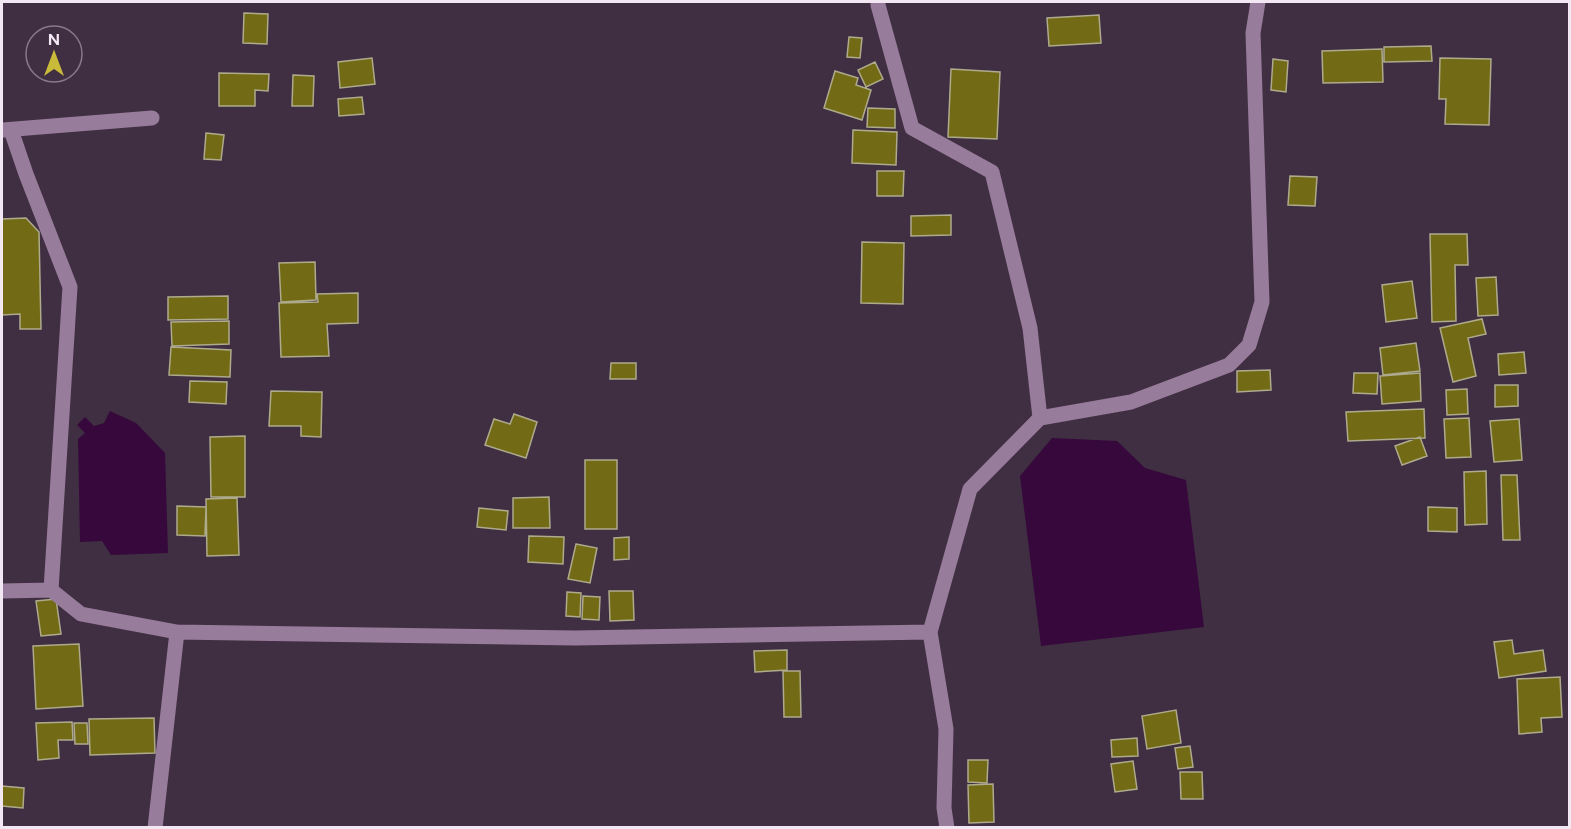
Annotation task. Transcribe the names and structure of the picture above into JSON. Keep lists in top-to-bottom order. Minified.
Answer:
{"north":"top"}
